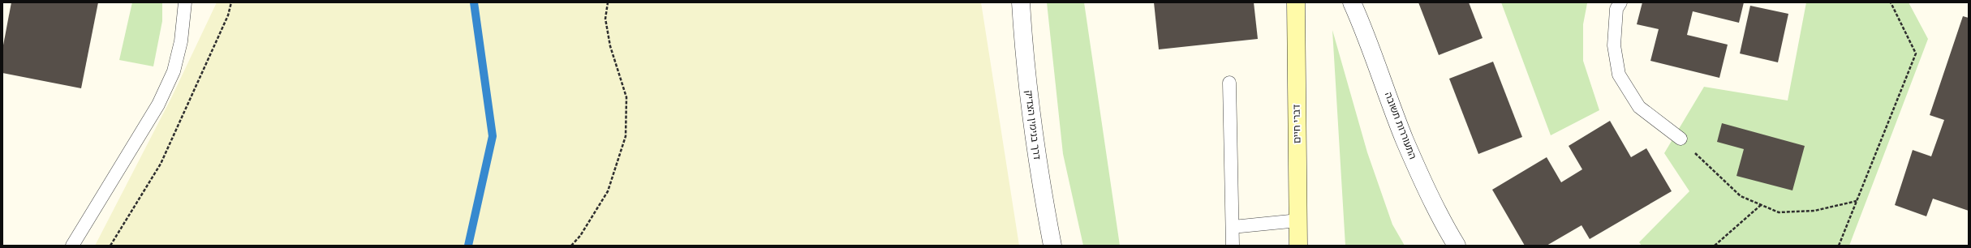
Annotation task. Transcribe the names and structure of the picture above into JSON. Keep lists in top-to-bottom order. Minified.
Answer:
{"streets":{"street":["דברי חיים","דרך בנימין הצדיק","התעוררות תשובה"]}}
